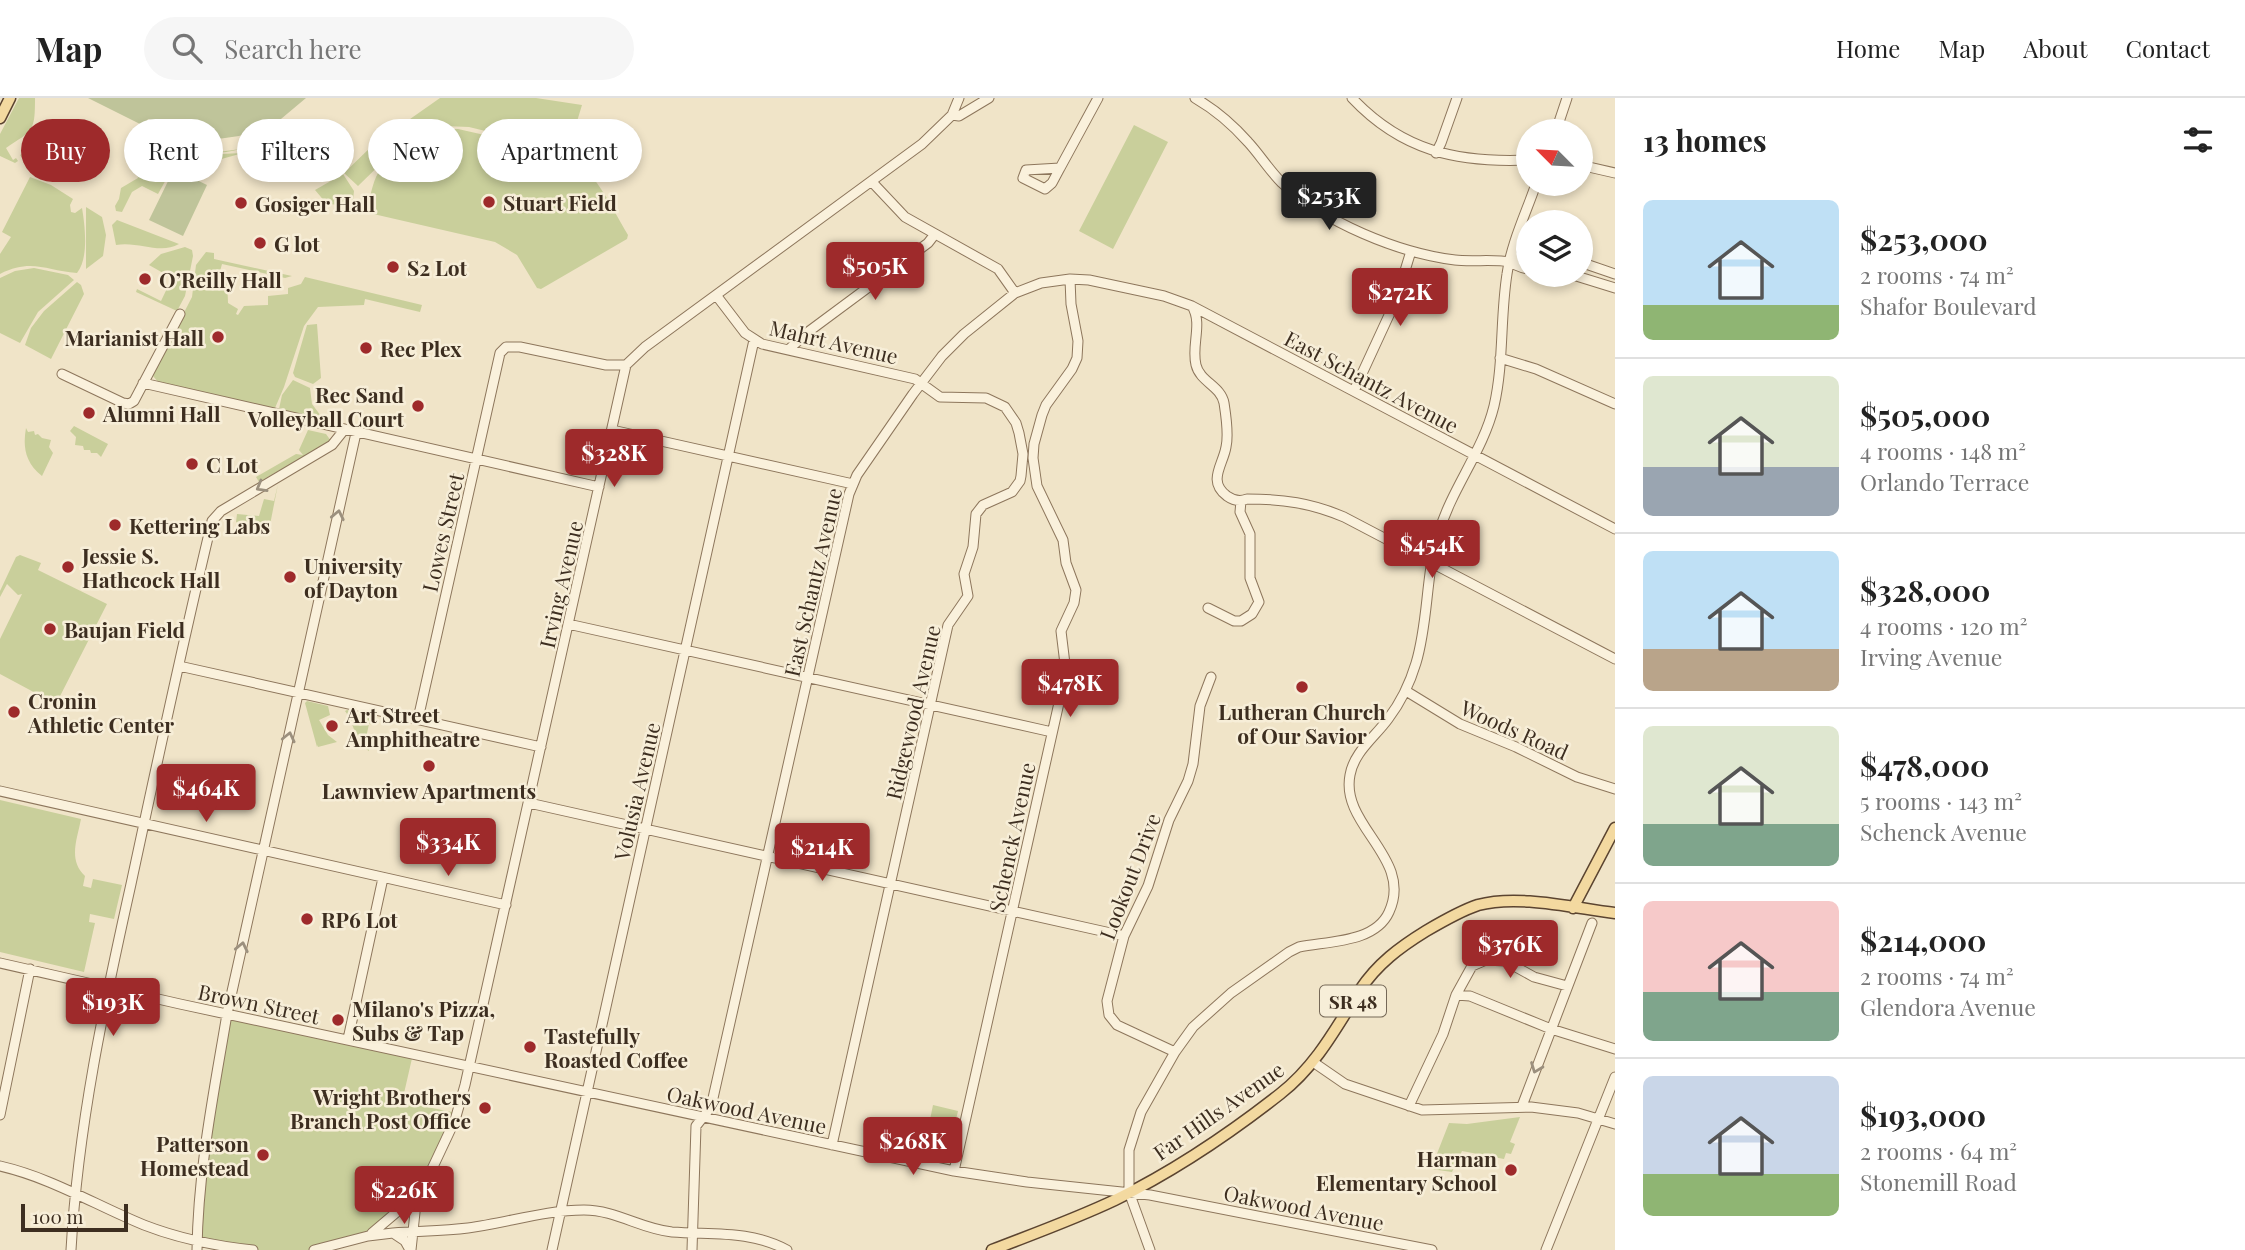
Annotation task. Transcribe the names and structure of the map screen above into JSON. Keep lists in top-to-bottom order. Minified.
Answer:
{"streets":{"main road":["SR 48","Far Hills Avenue"],"street":["Mahrt Avenue","East Schantz Avenue","Lowes Street","Irving Avenue","Ridgewood Avenue","Woods Road","Volusia Avenue","Schenck Avenue","Lookout Drive","Brown Street","Oakwood Avenue"]},"crossings":[["Mahrt Avenue","East Schantz Avenue"],["Mahrt Avenue","Volusia Avenue"],["East Schantz Avenue","Schenck Avenue"],["East Schantz Avenue","Oakwood Avenue"],["Lowes Street","Irving Avenue"],["Irving Avenue","Brown Street"],["Irving Avenue","Oakwood Avenue"],["Ridgewood Avenue","Schenck Avenue"],["Ridgewood Avenue","Oakwood Avenue"],["Volusia Avenue","Oakwood Avenue"],["Schenck Avenue","Oakwood Avenue"],["Brown Street","Oakwood Avenue"],["Oakwood Avenue","Far Hills Avenue"]],"places":["Stuart Field","Gosiger Hall","G lot","S2 Lot","O’Reilly Hall","Marianist Hall","Rec Plex","Rec Sand Volleyball Court","Alumni Hall","C Lot","Kettering Labs","Jessie S. Hathcock Hall","University of Dayton","Baujan Field","Lutheran Church of Our Savior","Cronin Athletic Center","Art Street Amphitheatre","Lawnview Apartments","RP6 Lot","Milano's Pizza, Subs & Tap","Tastefully Roasted Coffee","Wright Brothers Branch Post Office","Patterson Homestead","Harman Elementary School"],"scale_bar":"100 m","north":"top left","page":{"header":"Map","search":"Search here","nav":["Home","Map","About","Contact"],"heading":"13 homes","chip":["Buy","Rent","Filters","New","Apartment"],"price":["$253K","$505K","$272K","$328K","$454K","$478K","$464K","$334K","$214K","$376K","$193K","$268K","$226K"],"list":[{"name":"$253,000","note":"2 rooms · 74 m² · Shafor Boulevard"},{"name":"$505,000","note":"4 rooms · 148 m² · Orlando Terrace"},{"name":"$328,000","note":"4 rooms · 120 m² · Irving Avenue"},{"name":"$478,000","note":"5 rooms · 143 m² · Schenck Avenue"},{"name":"$214,000","note":"2 rooms · 74 m² · Glendora Avenue"},{"name":"$193,000","note":"2 rooms · 64 m² · Stonemill Road"}],"scale":"100 m"}}
